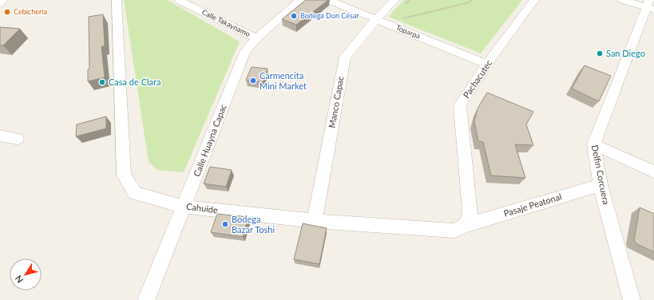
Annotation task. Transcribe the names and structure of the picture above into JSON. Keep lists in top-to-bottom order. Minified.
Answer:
{"streets":{"street":["Calle Takaynamo","Toparpa","Pachacutec","Manco Capac","Calle Huayna Capac","Delfin Corcuera","Pasaje Peatonal","Cahuide"]},"crossings":[["Calle Takaynamo","Calle Huayna Capac"],["Toparpa","Pachacutec"],["Toparpa","Manco Capac"],["Pachacutec","Pasaje Peatonal"],["Pachacutec","Cahuide"],["Manco Capac","Cahuide"],["Calle Huayna Capac","Cahuide"],["Delfin Corcuera","Pasaje Peatonal"],["Pasaje Peatonal","Cahuide"]],"places":["Cebicheria","Bodega Don César","San Diego","Carmencita Mini Market","Casa de Clara","Bodega Bazar Toshi"],"north":"bottom left"}
